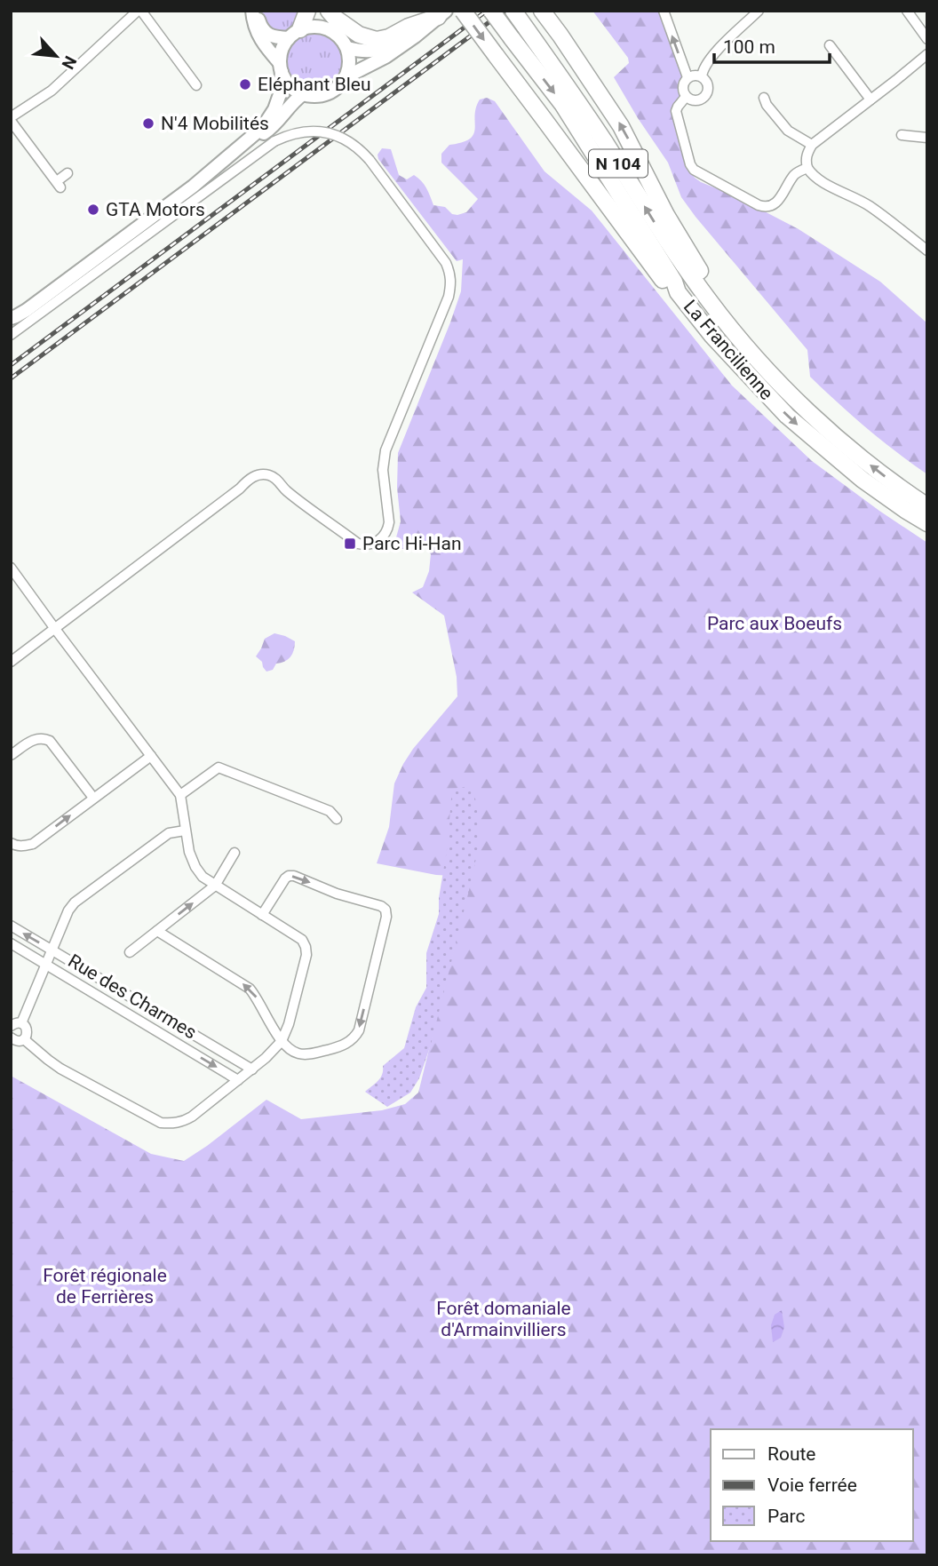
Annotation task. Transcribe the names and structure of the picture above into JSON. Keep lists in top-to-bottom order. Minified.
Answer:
{"streets":{"highway":["N 104","La Francilienne"],"street":["Rue des Charmes"]},"parks":["Parc aux Boeufs","Forêt régionale de Ferrières","Forêt domaniale d'Armainvilliers"],"places":{"other":["Eléphant Bleu","N'4 Mobilités","GTA Motors"],"transit":["Parc Hi-Han"]},"legend":["Route","Voie ferrée","Parc"],"scale_bar":"100 m","north":"bottom right"}
